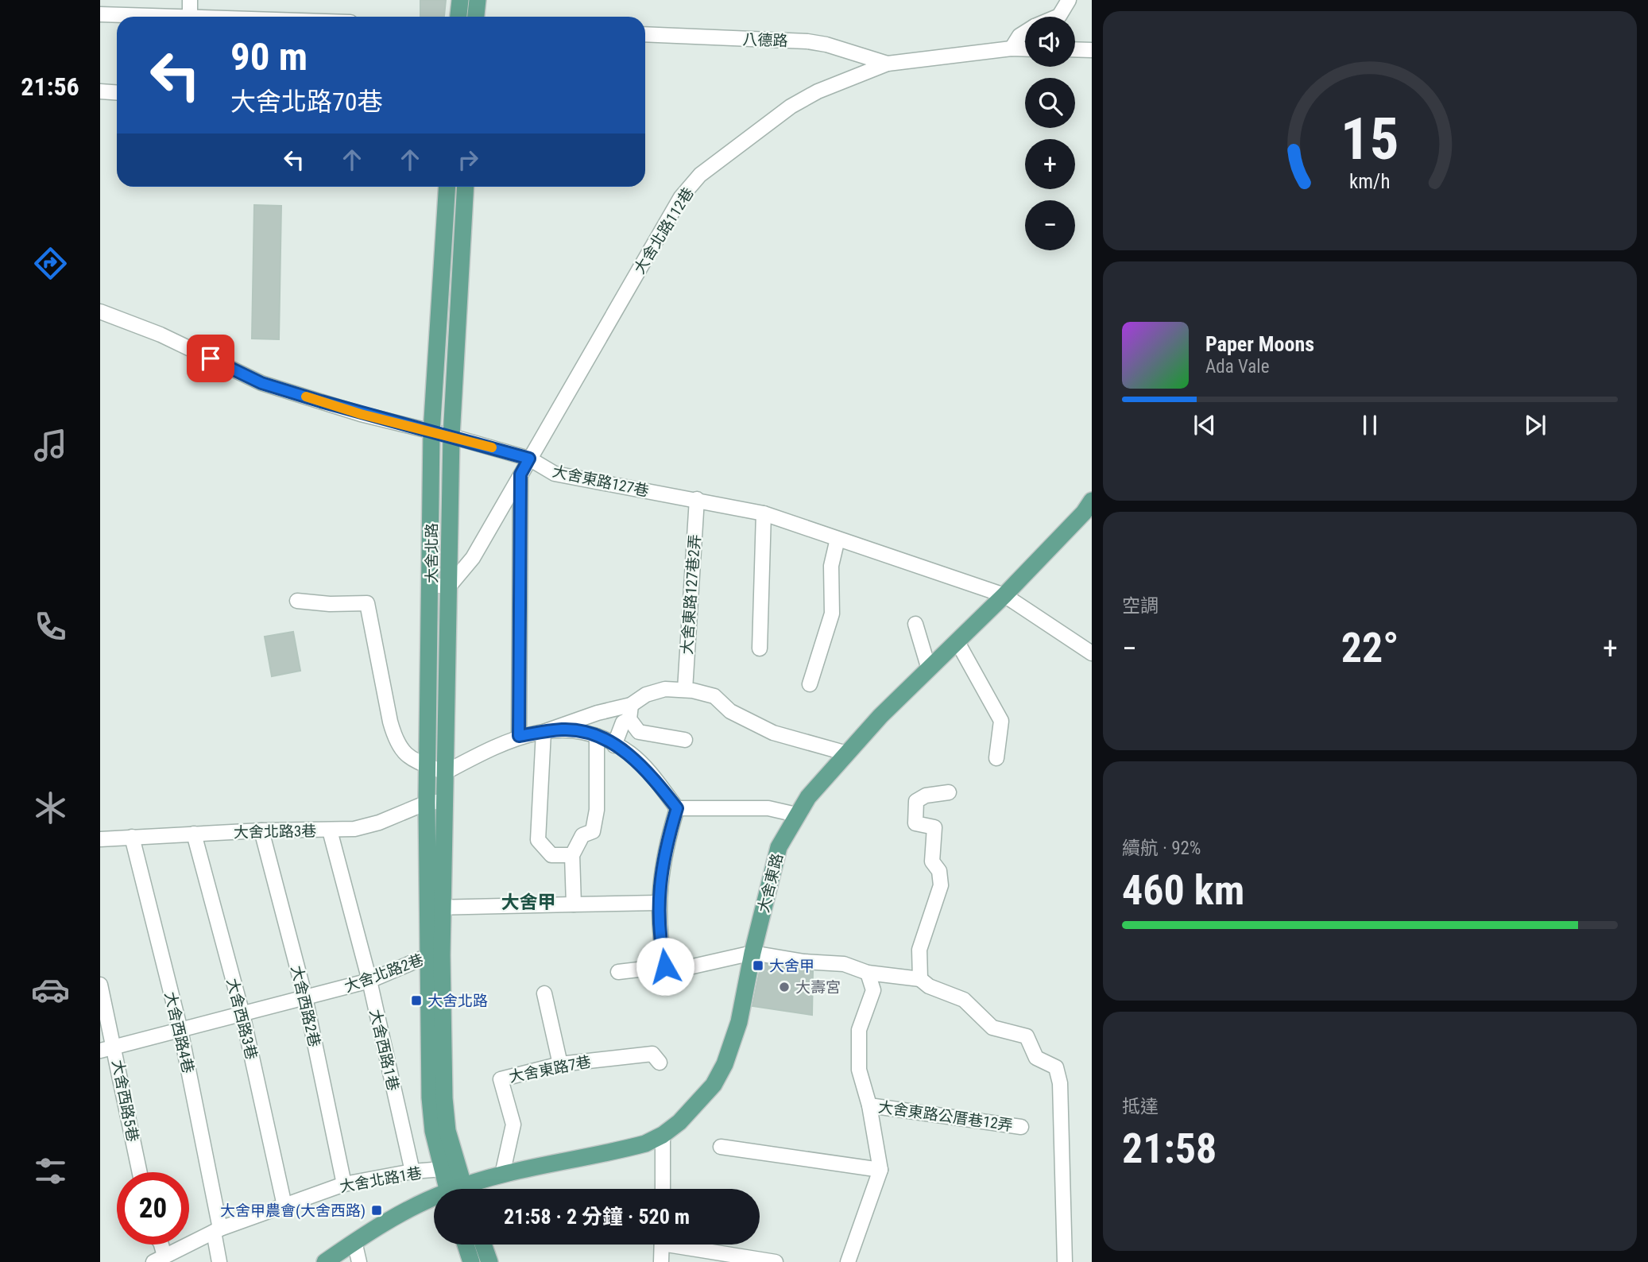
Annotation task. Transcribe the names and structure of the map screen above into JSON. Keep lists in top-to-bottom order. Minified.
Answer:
{"streets":{"main road":["大舍北路","大舍東路"],"street":["八德路","大舍北路112巷","大舍東路127巷","大舍東路127巷2弄","大舍北路3巷","大舍北路2巷","大舍西路2巷","大舍西路3巷","大舍西路4巷","大舍西路1巷","大舍東路7巷","大舍西路5巷","大舍東路公厝巷12弄","大舍北路1巷"]},"crossings":[["八德路","大舍北路112巷"],["大舍北路112巷","大舍東路127巷"],["大舍北路112巷","大舍北路"],["大舍東路127巷","大舍北路"],["大舍東路127巷","大舍東路127巷2弄"],["大舍東路127巷","大舍東路"],["大舍北路","大舍北路3巷"],["大舍北路","大舍北路2巷"],["大舍北路","大舍北路1巷"],["大舍北路3巷","大舍西路2巷"],["大舍北路3巷","大舍西路3巷"],["大舍北路3巷","大舍西路4巷"],["大舍北路3巷","大舍西路1巷"],["大舍東路","大舍東路7巷"],["大舍北路2巷","大舍西路2巷"],["大舍北路2巷","大舍西路3巷"],["大舍北路2巷","大舍西路4巷"],["大舍北路2巷","大舍西路1巷"],["大舍北路2巷","大舍西路5巷"],["大舍西路2巷","大舍北路1巷"],["大舍西路3巷","大舍北路1巷"],["大舍西路4巷","大舍北路1巷"],["大舍西路1巷","大舍北路1巷"]],"districts":["大舍甲"],"places":{"transit":["大舍甲","大舍北路","大舍甲農會(大舍西路)"],"other":["大壽宮"]},"page":{"tabs":"21:56","map_buttons":["+","−"],"turn":["90 m","大舍北路70巷"],"song":["Paper Moons","Ada Vale"],"tile":["空調",["續航 · 92%","460 km"],["抵達","21:58"]],"heat":["−","22°","+"],"limit":"20","trip":"21:58 · 2 分鐘 · 520 m","gauge":["15","km/h"]}}
